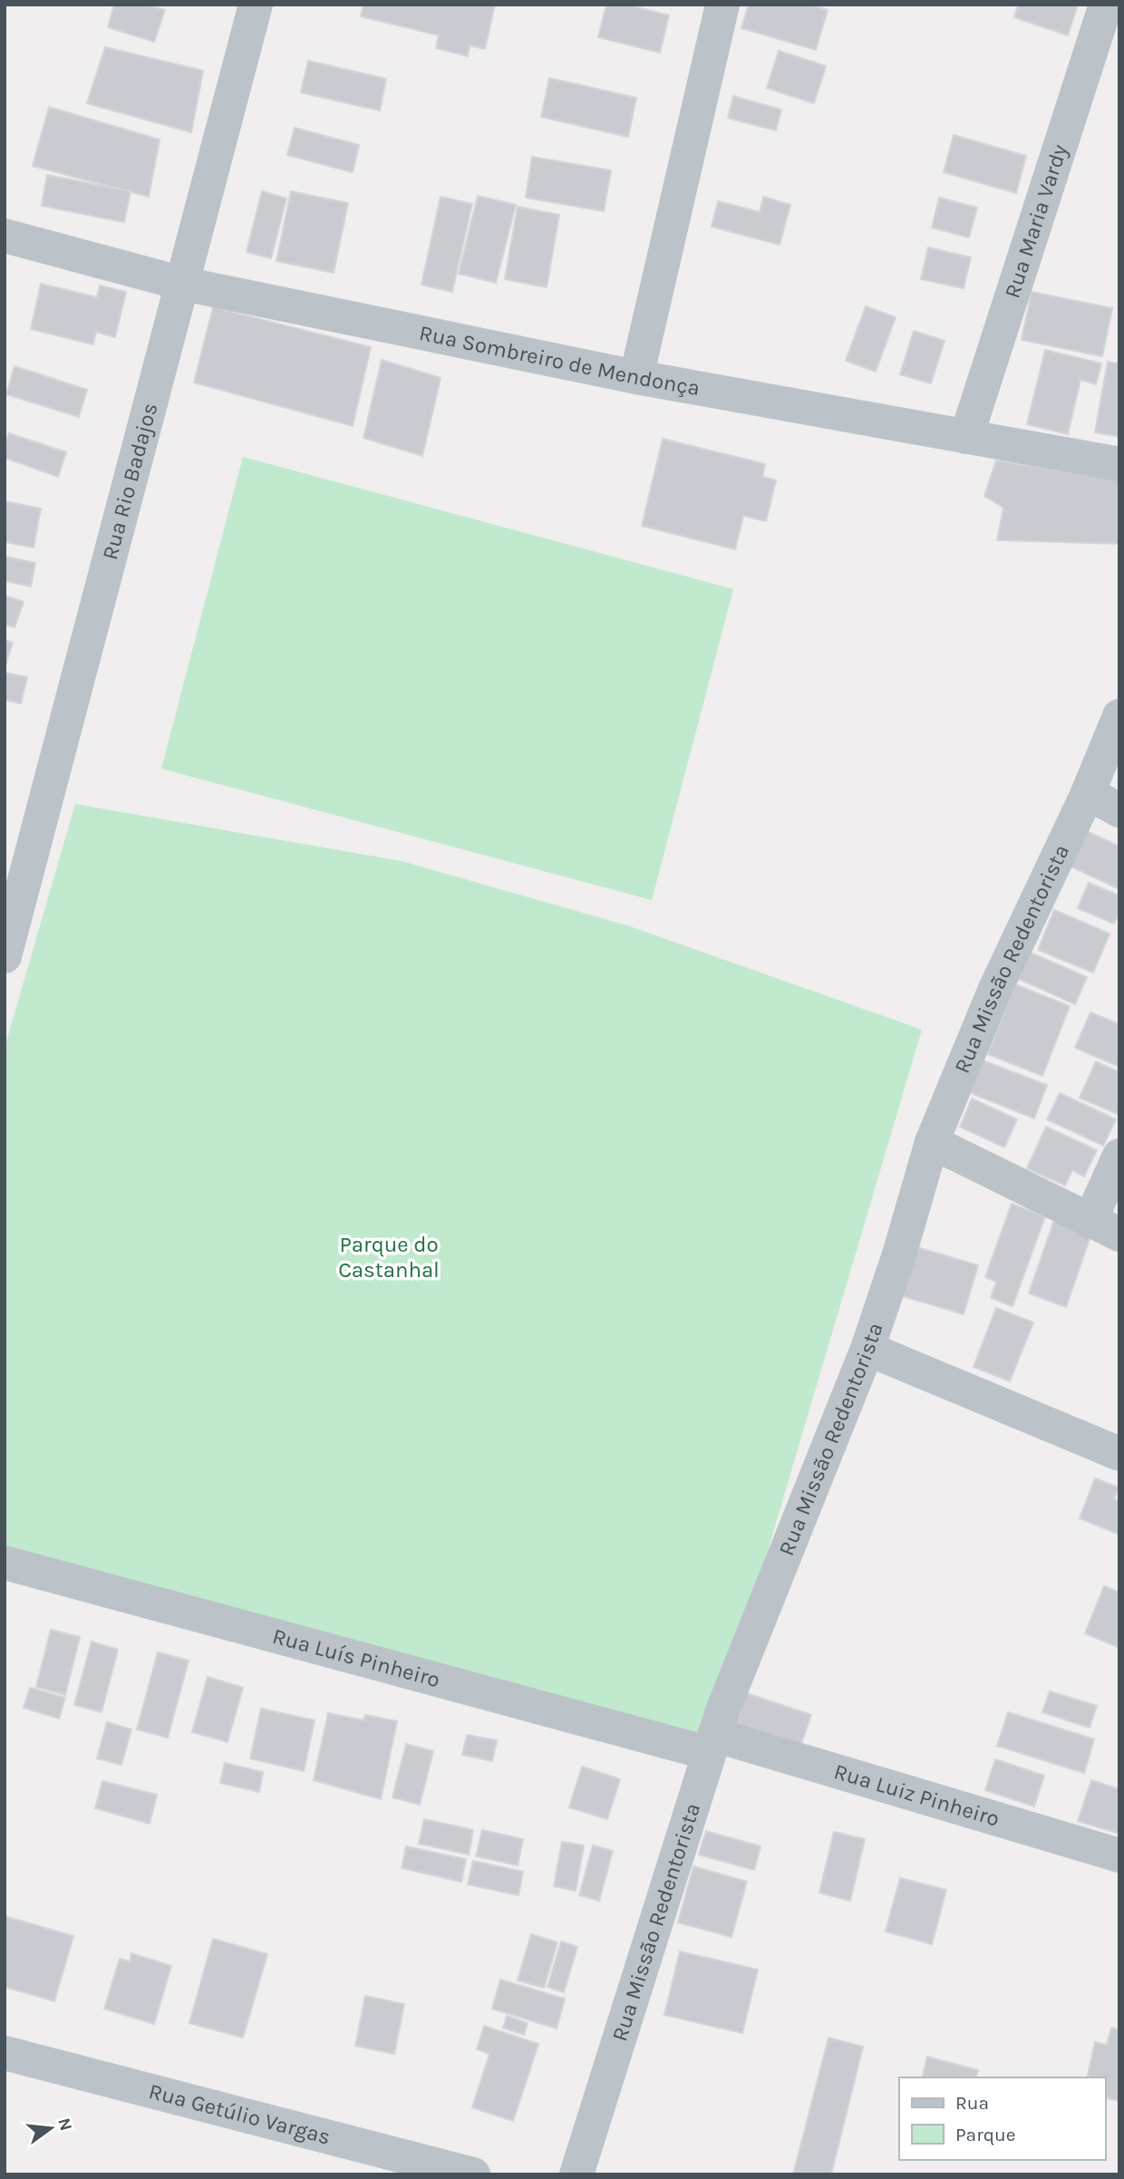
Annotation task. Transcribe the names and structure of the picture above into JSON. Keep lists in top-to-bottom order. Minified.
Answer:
{"streets":{"street":["Rua Maria Vardy","Rua Sombreiro de Mendonça","Rua Rio Badajos","Rua Missão Redentorista","Rua Luís Pinheiro","Rua Luiz Pinheiro","Rua Getúlio Vargas"]},"crossings":[["Rua Maria Vardy","Rua Sombreiro de Mendonça"],["Rua Sombreiro de Mendonça","Rua Rio Badajos"],["Rua Missão Redentorista","Rua Luís Pinheiro"],["Rua Missão Redentorista","Rua Luiz Pinheiro"],["Rua Luís Pinheiro","Rua Luiz Pinheiro"]],"parks":["Parque do Castanhal"],"legend":["Rua","Parque"],"north":"right"}
